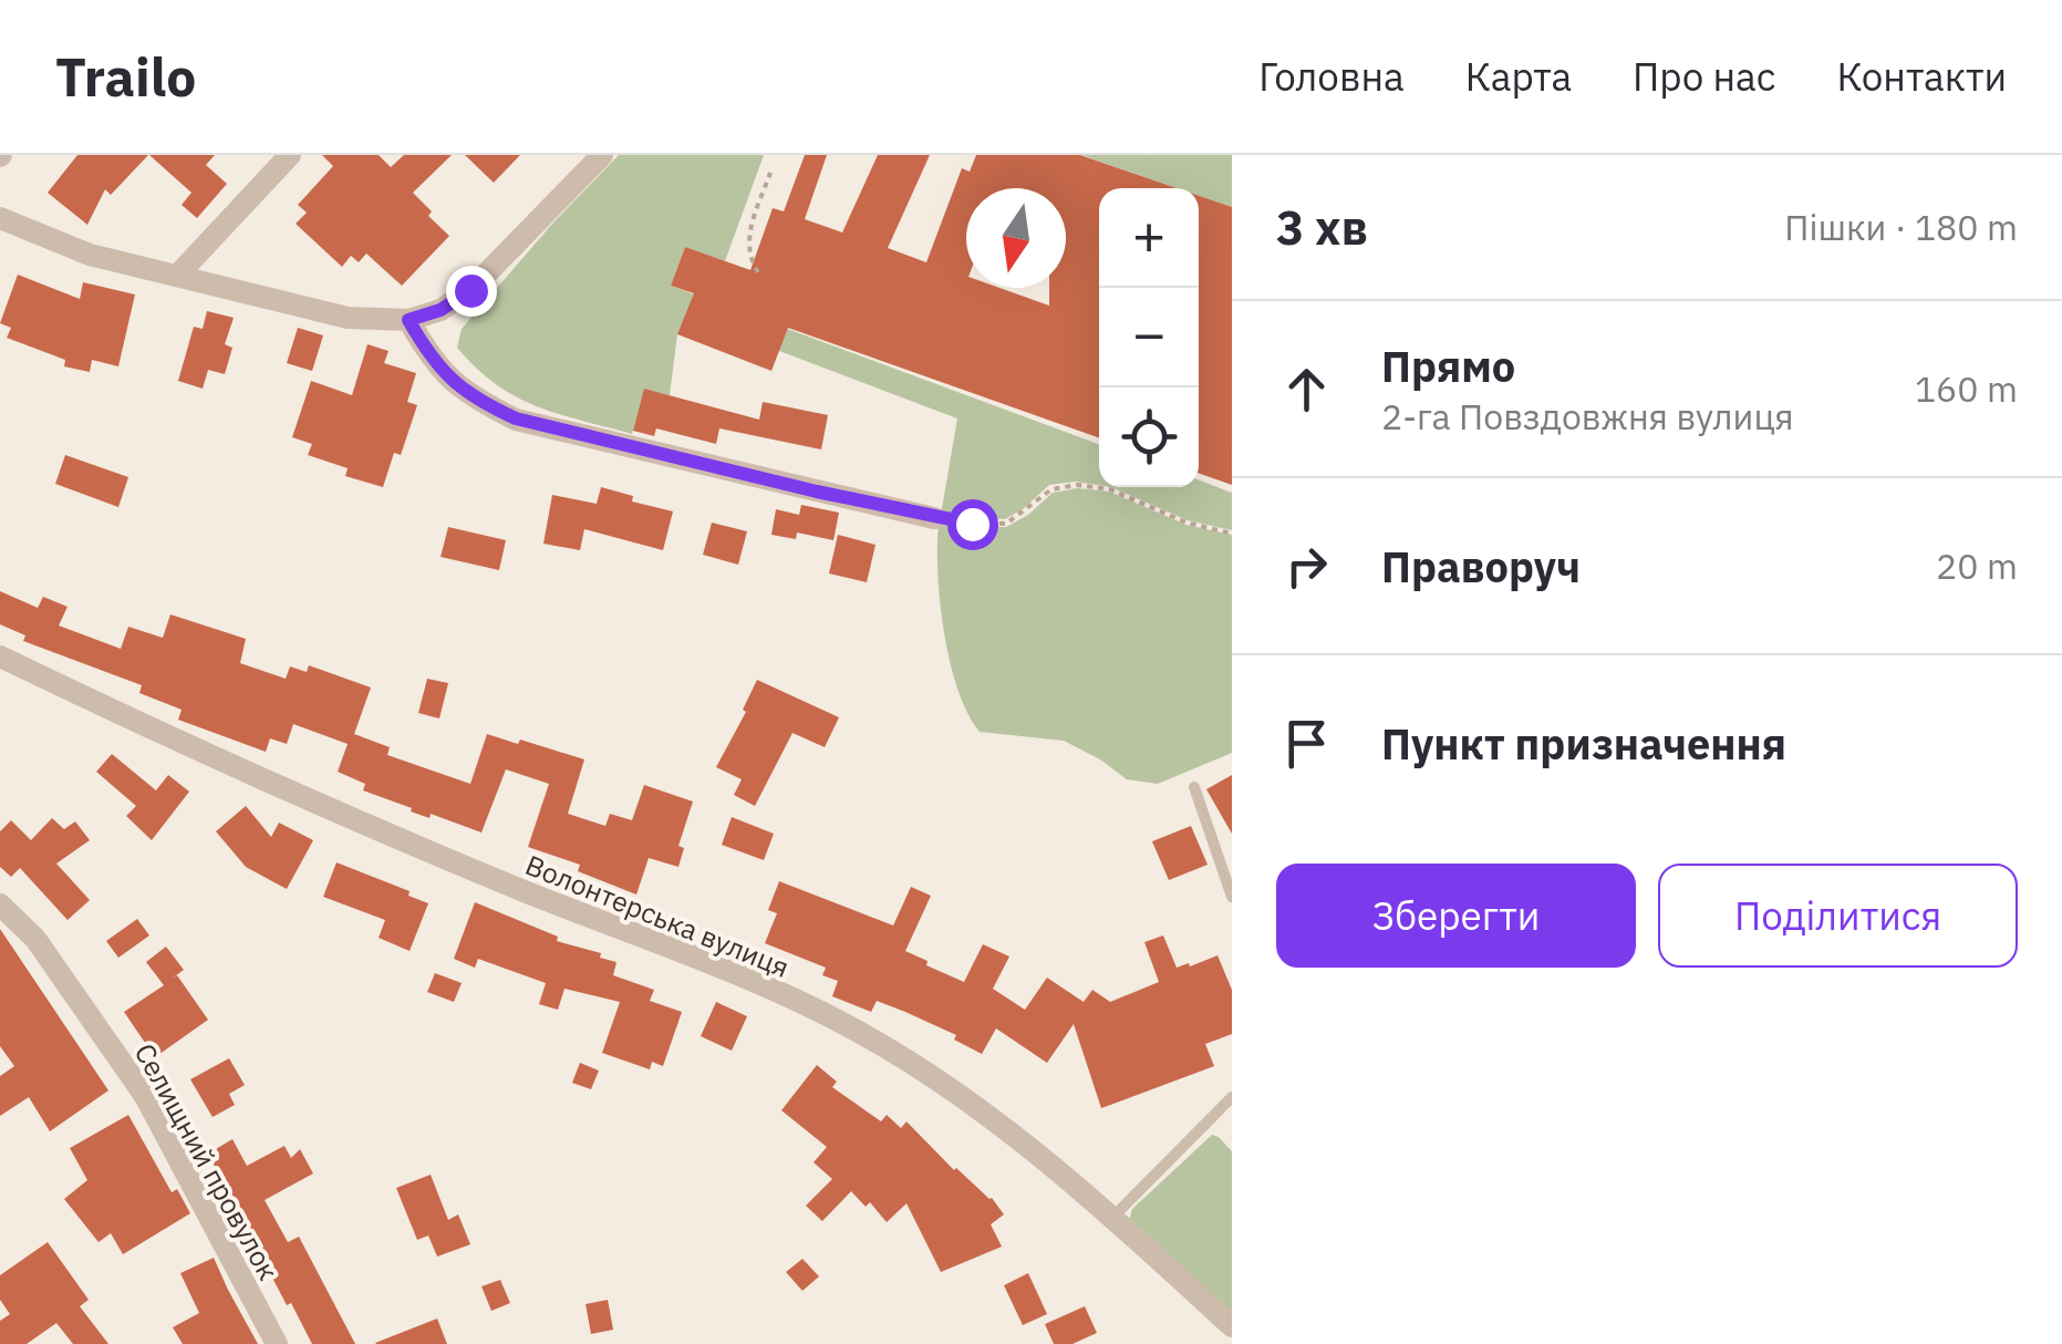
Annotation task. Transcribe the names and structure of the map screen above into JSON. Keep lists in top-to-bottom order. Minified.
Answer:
{"streets":{"street":["Волонтерська вулиця","Селищний провулок"]},"north":"bottom","page":{"header":"Trailo","nav":["Головна","Карта","Про нас","Контакти"],"heading":["3 хв","Пішки · 180 m"],"map_buttons":["+","−"],"list":[["Прямо","2-га Повздовжня вулиця","160 m"],["Праворуч","20 m"],"Пункт призначення"],"buttons":["Зберегти","Поділитися"]}}
